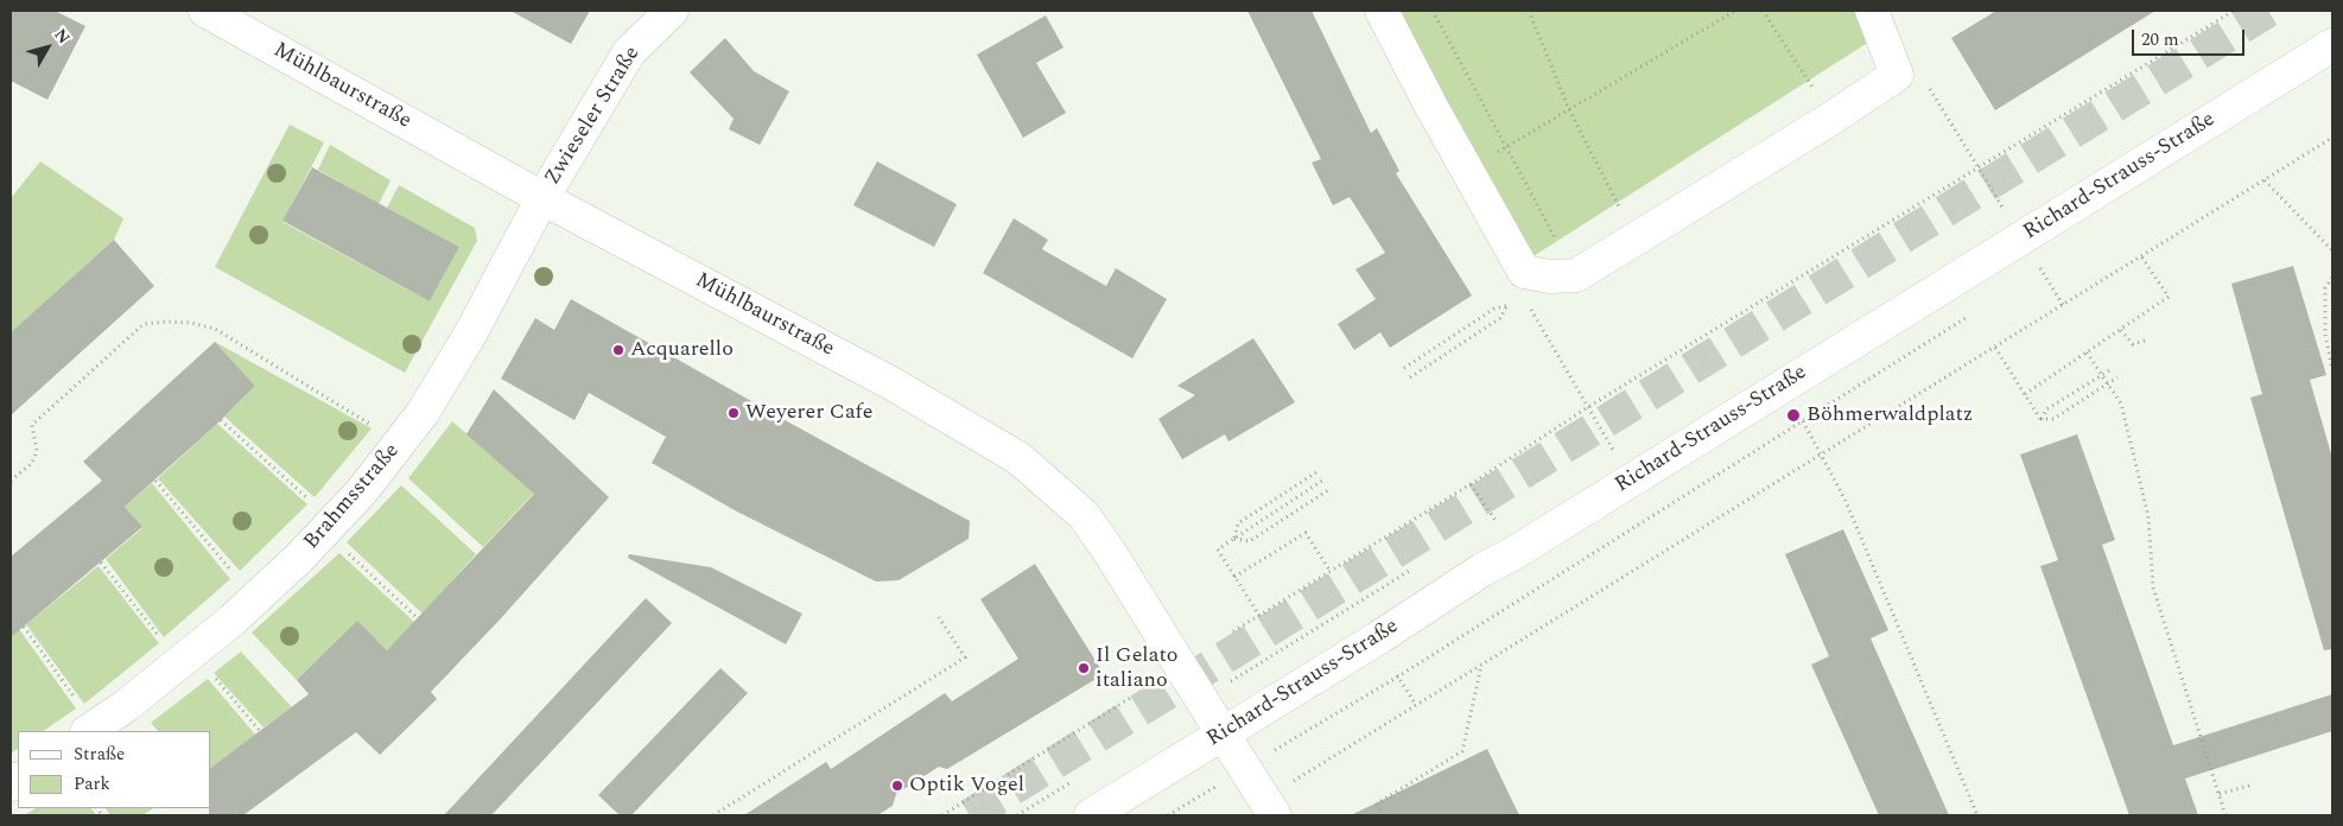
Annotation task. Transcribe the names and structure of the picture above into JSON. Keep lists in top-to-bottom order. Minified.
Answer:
{"streets":{"street":["Mühlbaurstraße","Zwieseler Straße","Richard-Strauss-Straße","Brahmsstraße"]},"crossings":[["Mühlbaurstraße","Zwieseler Straße"],["Mühlbaurstraße","Richard-Strauss-Straße"],["Mühlbaurstraße","Brahmsstraße"],["Zwieseler Straße","Brahmsstraße"]],"places":["Acquarello","Weyerer Cafe","Böhmerwaldplatz","Il Gelato italiano","Optik Vogel"],"legend":["Straße","Park"],"scale_bar":"20 m","north":"top right"}
